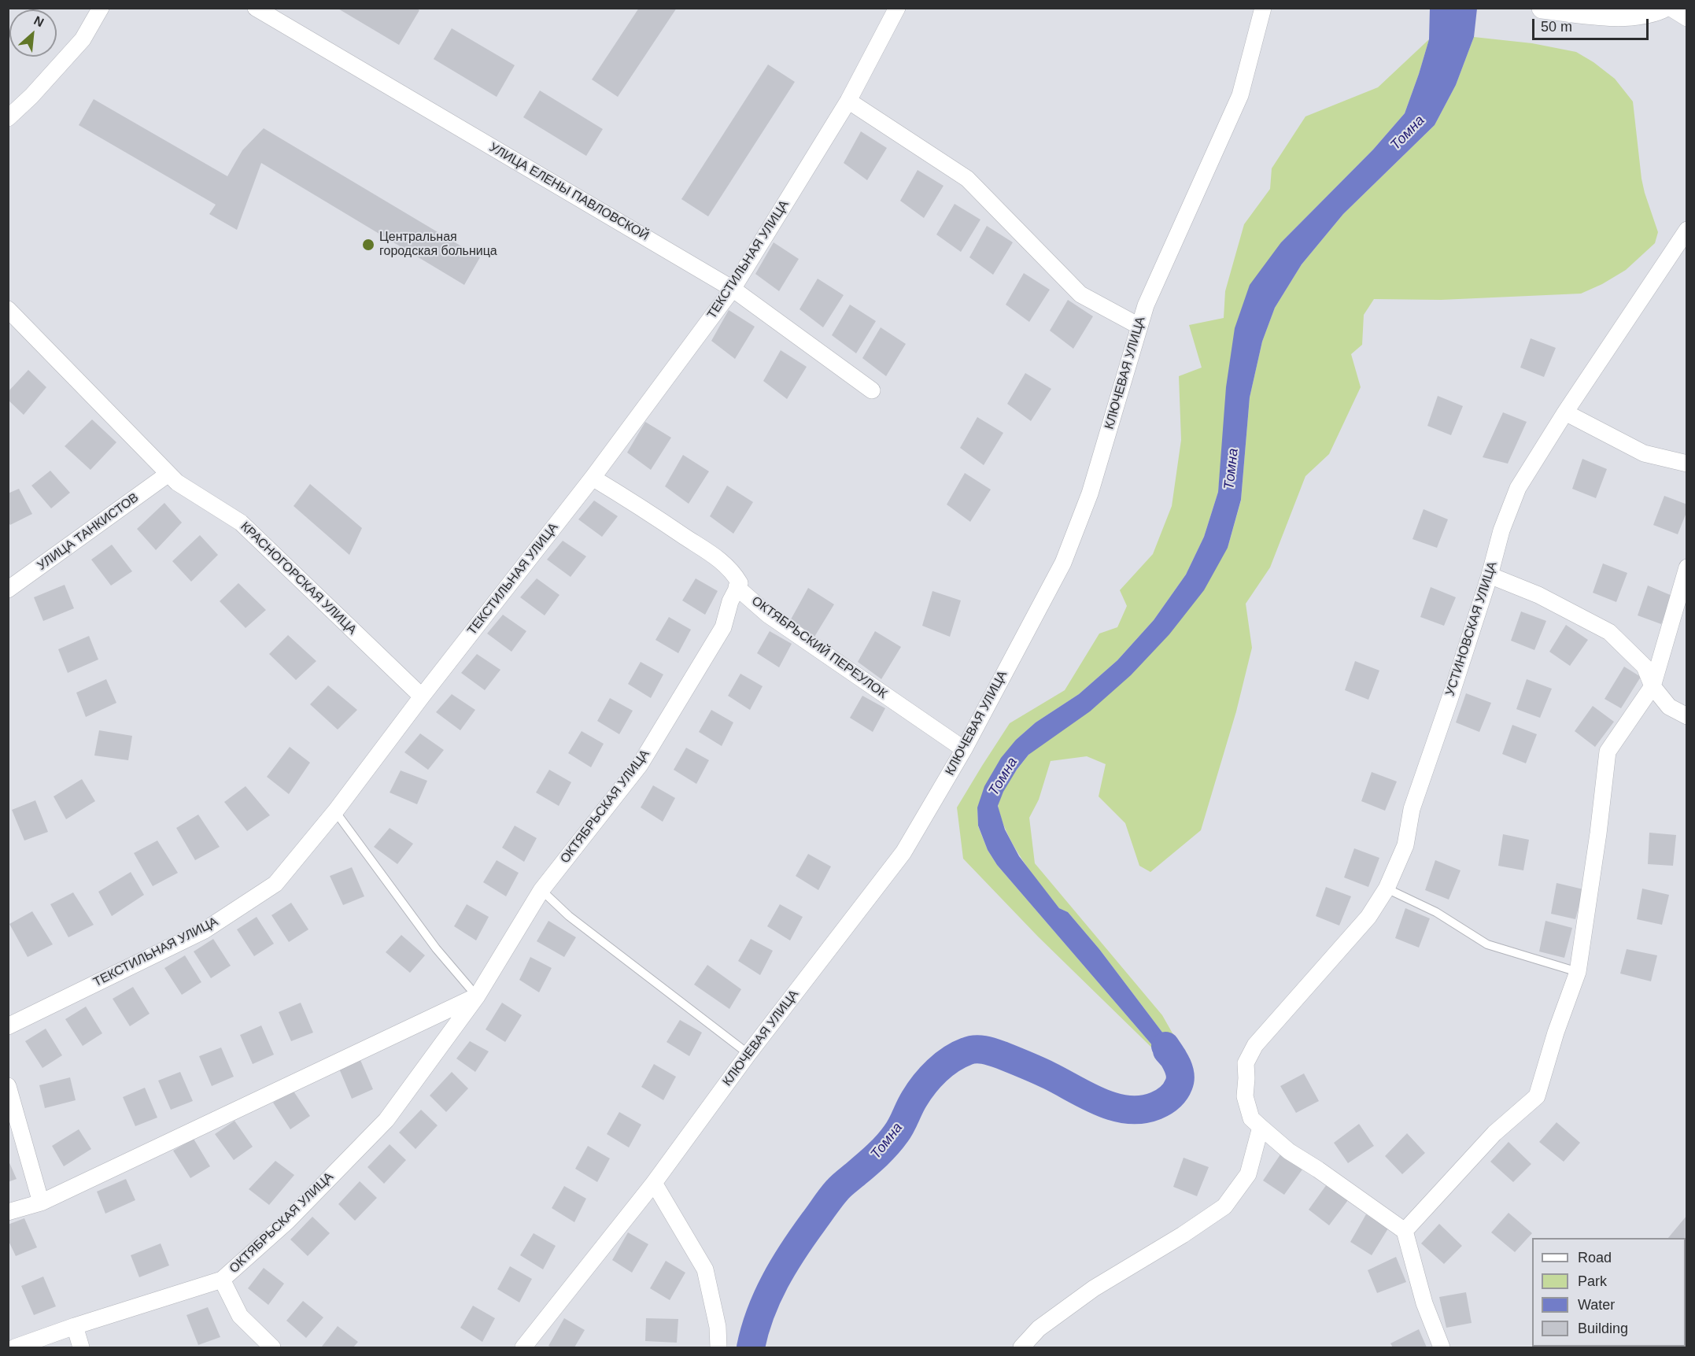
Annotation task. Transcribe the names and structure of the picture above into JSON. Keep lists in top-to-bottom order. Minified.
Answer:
{"streets":{"street":["УЛИЦА ЕЛЕНЫ ПАВЛОВСКОЙ","ТЕКСТИЛЬНАЯ УЛИЦА","КЛЮЧЕВАЯ УЛИЦА","УЛИЦА ТАНКИСТОВ","КРАСНОГОРСКАЯ УЛИЦА","УСТИНОВСКАЯ УЛИЦА","ОКТЯБРЬСКИЙ ПЕРЕУЛОК","ОКТЯБРЬСКАЯ УЛИЦА"]},"crossings":[["УЛИЦА ЕЛЕНЫ ПАВЛОВСКОЙ","ТЕКСТИЛЬНАЯ УЛИЦА"],["ТЕКСТИЛЬНАЯ УЛИЦА","КРАСНОГОРСКАЯ УЛИЦА"],["ТЕКСТИЛЬНАЯ УЛИЦА","ОКТЯБРЬСКИЙ ПЕРЕУЛОК"],["КЛЮЧЕВАЯ УЛИЦА","ОКТЯБРЬСКИЙ ПЕРЕУЛОК"],["УЛИЦА ТАНКИСТОВ","КРАСНОГОРСКАЯ УЛИЦА"],["ОКТЯБРЬСКИЙ ПЕРЕУЛОК","ОКТЯБРЬСКАЯ УЛИЦА"]],"water":["Томна"],"places":["Центральная городская больница"],"legend":["Road","Park","Water","Building"],"scale_bar":"50 m","north":"top right"}
